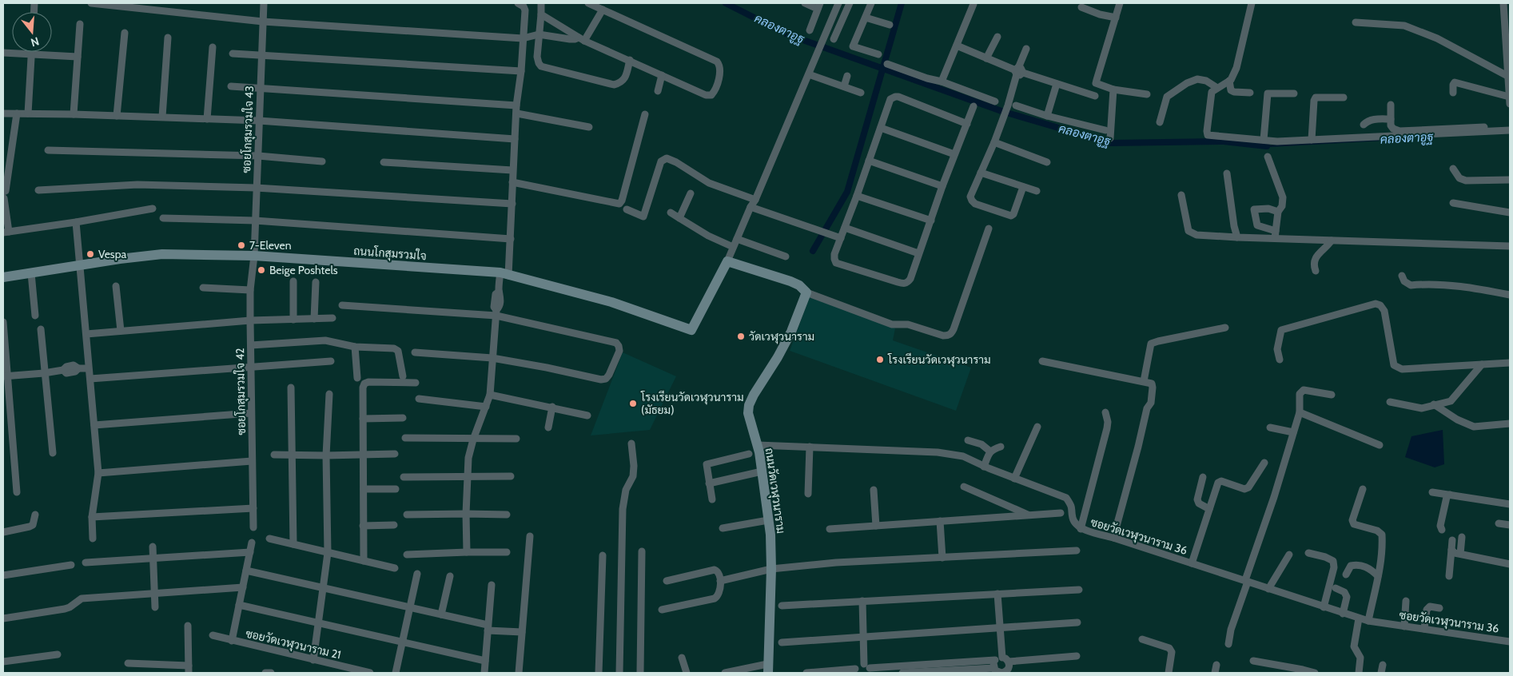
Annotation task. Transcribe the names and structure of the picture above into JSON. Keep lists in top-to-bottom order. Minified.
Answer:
{"streets":{"street":["ซอยโกสุมรวมใจ 43","ถนนโกสุมรวมใจ","ซอยโกสุมรวมใจ 42","ถนนวัดเวฬุวนาราม","ซอยวัดเวฬุวนาราม 36","ซอยวัดเวฬุวนาราม 21"]},"crossings":[["ซอยโกสุมรวมใจ 43","ถนนโกสุมรวมใจ"],["ซอยโกสุมรวมใจ 43","ซอยโกสุมรวมใจ 42"],["ถนนโกสุมรวมใจ","ซอยโกสุมรวมใจ 42"],["ถนนวัดเวฬุวนาราม","ซอยวัดเวฬุวนาราม 36"]],"water":["คลองตาอูฐ"],"places":["7-Eleven","Vespa","Beige Poshtels","วัดเวฬุวนาราม","โรงเรียนวัดเวฬุวนาราม","โรงเรียนวัดเวฬุวนาราม (มัธยม)"],"north":"bottom"}
